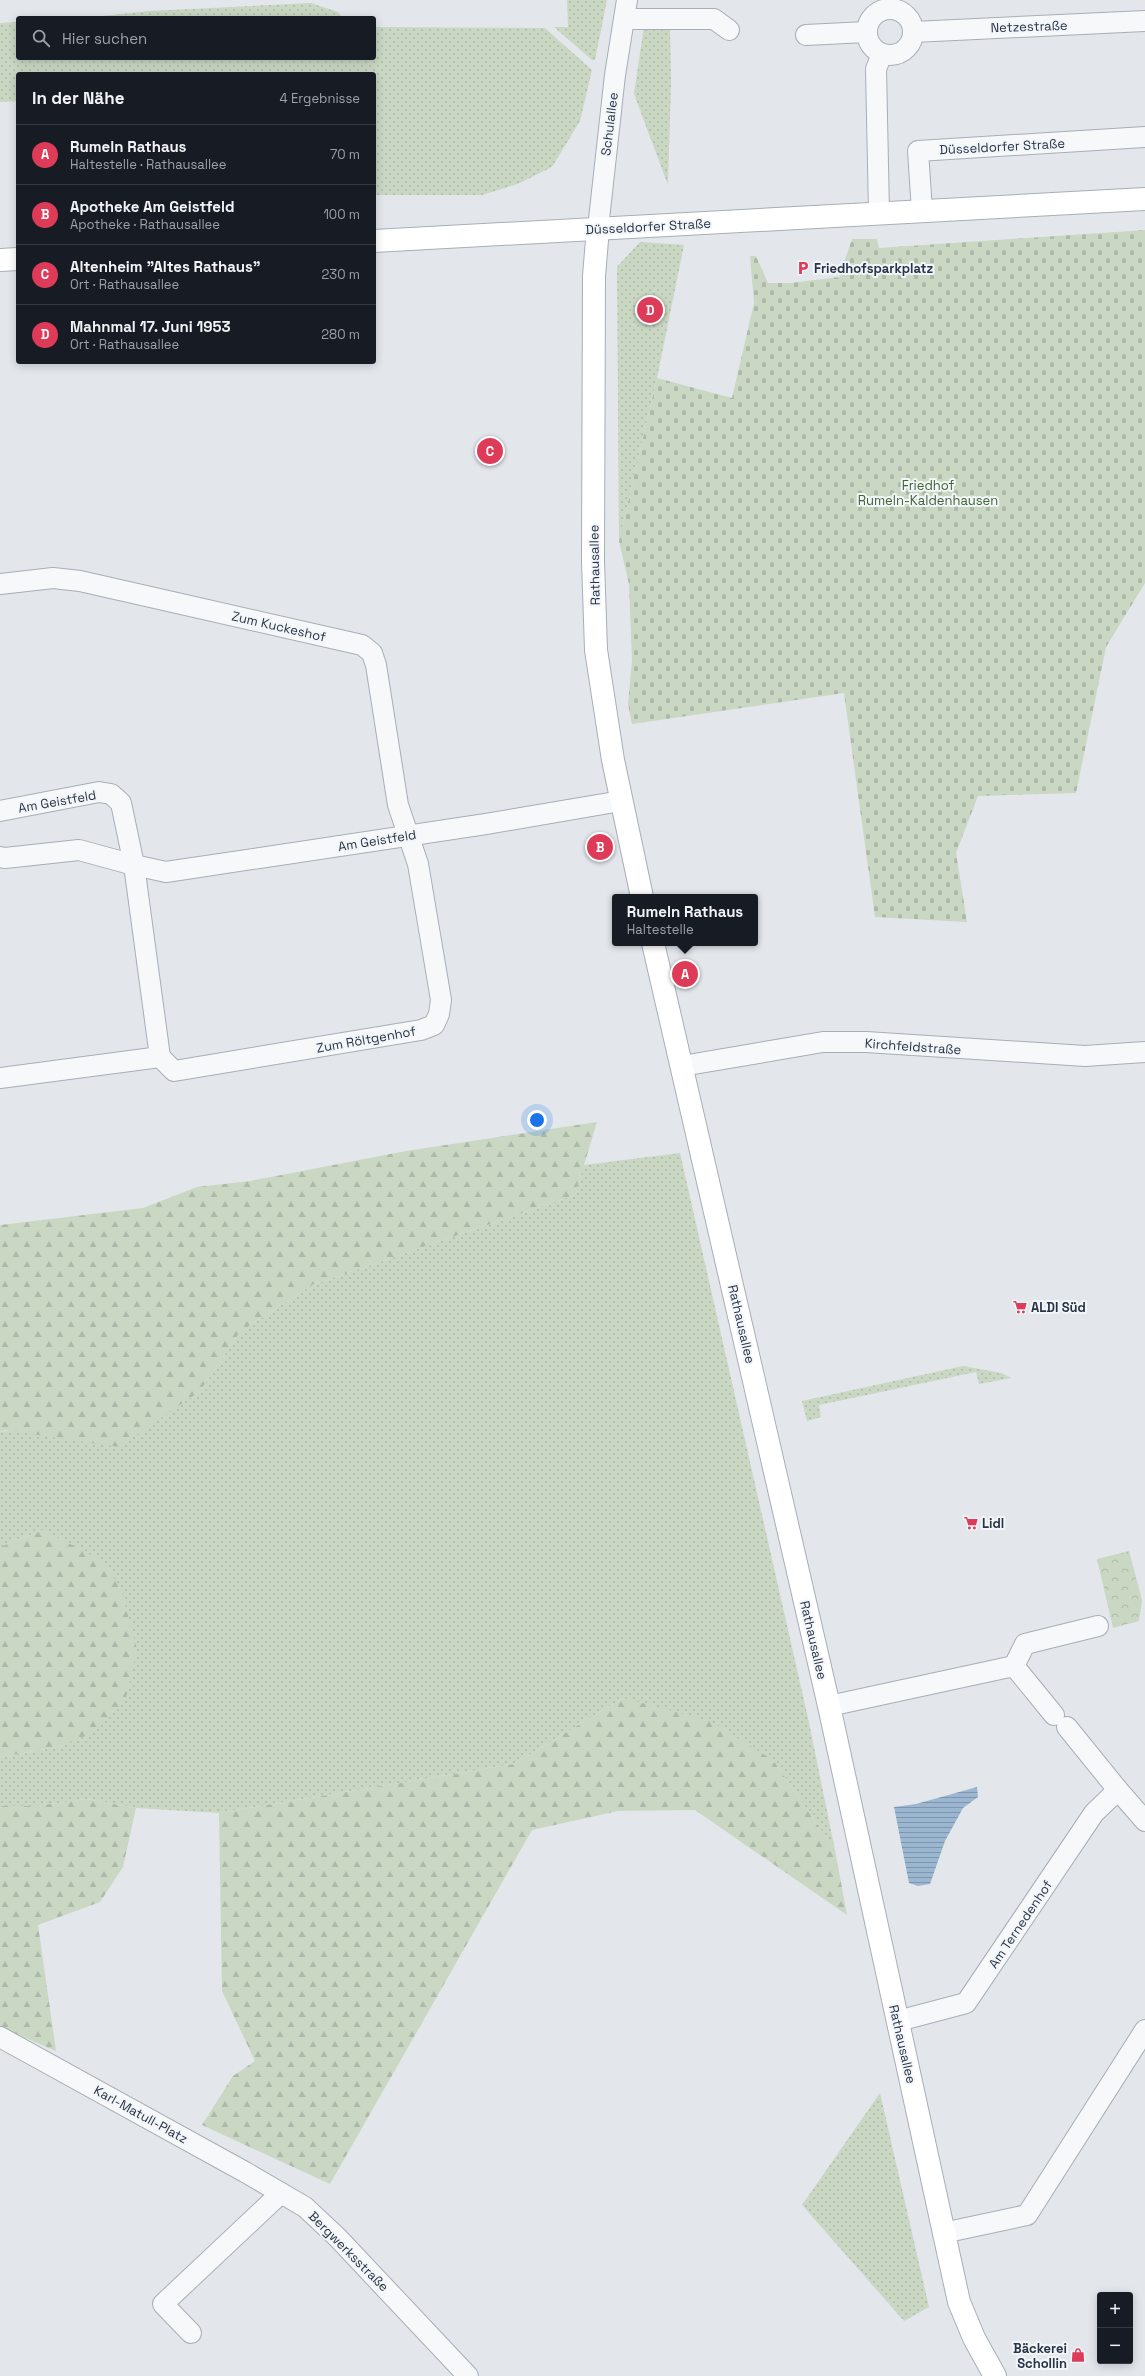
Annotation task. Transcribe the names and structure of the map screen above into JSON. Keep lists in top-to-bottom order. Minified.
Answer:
{"streets":{"main road":["Düsseldorfer Straße","Rathausallee"],"street":["Netzestraße","Schulallee","Zum Kuckeshof","Am Geistfeld","Zum Röltgenhof","Kirchfeldstraße","Am Ternedenhof","Karl-Matull-Platz","Bergwerksstraße"]},"crossings":[["Schulallee","Düsseldorfer Straße"],["Schulallee","Rathausallee"],["Düsseldorfer Straße","Rathausallee"],["Rathausallee","Am Geistfeld"],["Rathausallee","Kirchfeldstraße"],["Rathausallee","Am Ternedenhof"],["Zum Kuckeshof","Am Geistfeld"],["Zum Kuckeshof","Zum Röltgenhof"],["Am Geistfeld","Zum Röltgenhof"],["Karl-Matull-Platz","Bergwerksstraße"]],"parks":["Friedhof Rumeln-Kaldenhausen"],"places":{"parking":["Friedhofsparkplatz"],"supermarket":["ALDI Süd","Lidl"],"shop":["Bäckerei Schollin"]},"page":{"search":"Hier suchen","heading":["In der Nähe","4 Ergebnisse"],"list":[{"mark":"A","name":"Rumeln Rathaus","note":"Haltestelle · Rathausallee","value":"70 m"},{"mark":"B","name":"Apotheke Am Geistfeld","note":"Apotheke · Rathausallee","value":"100 m"},{"mark":"C","name":"Altenheim \"Altes Rathaus\"","note":"Ort · Rathausallee","value":"230 m"},{"mark":"D","name":"Mahnmal 17. Juni 1953","note":"Ort · Rathausallee","value":"280 m"}],"pins":["D","C","B","A"],"popup":["Rumeln Rathaus","Haltestelle"],"map_buttons":["+","−"]}}
